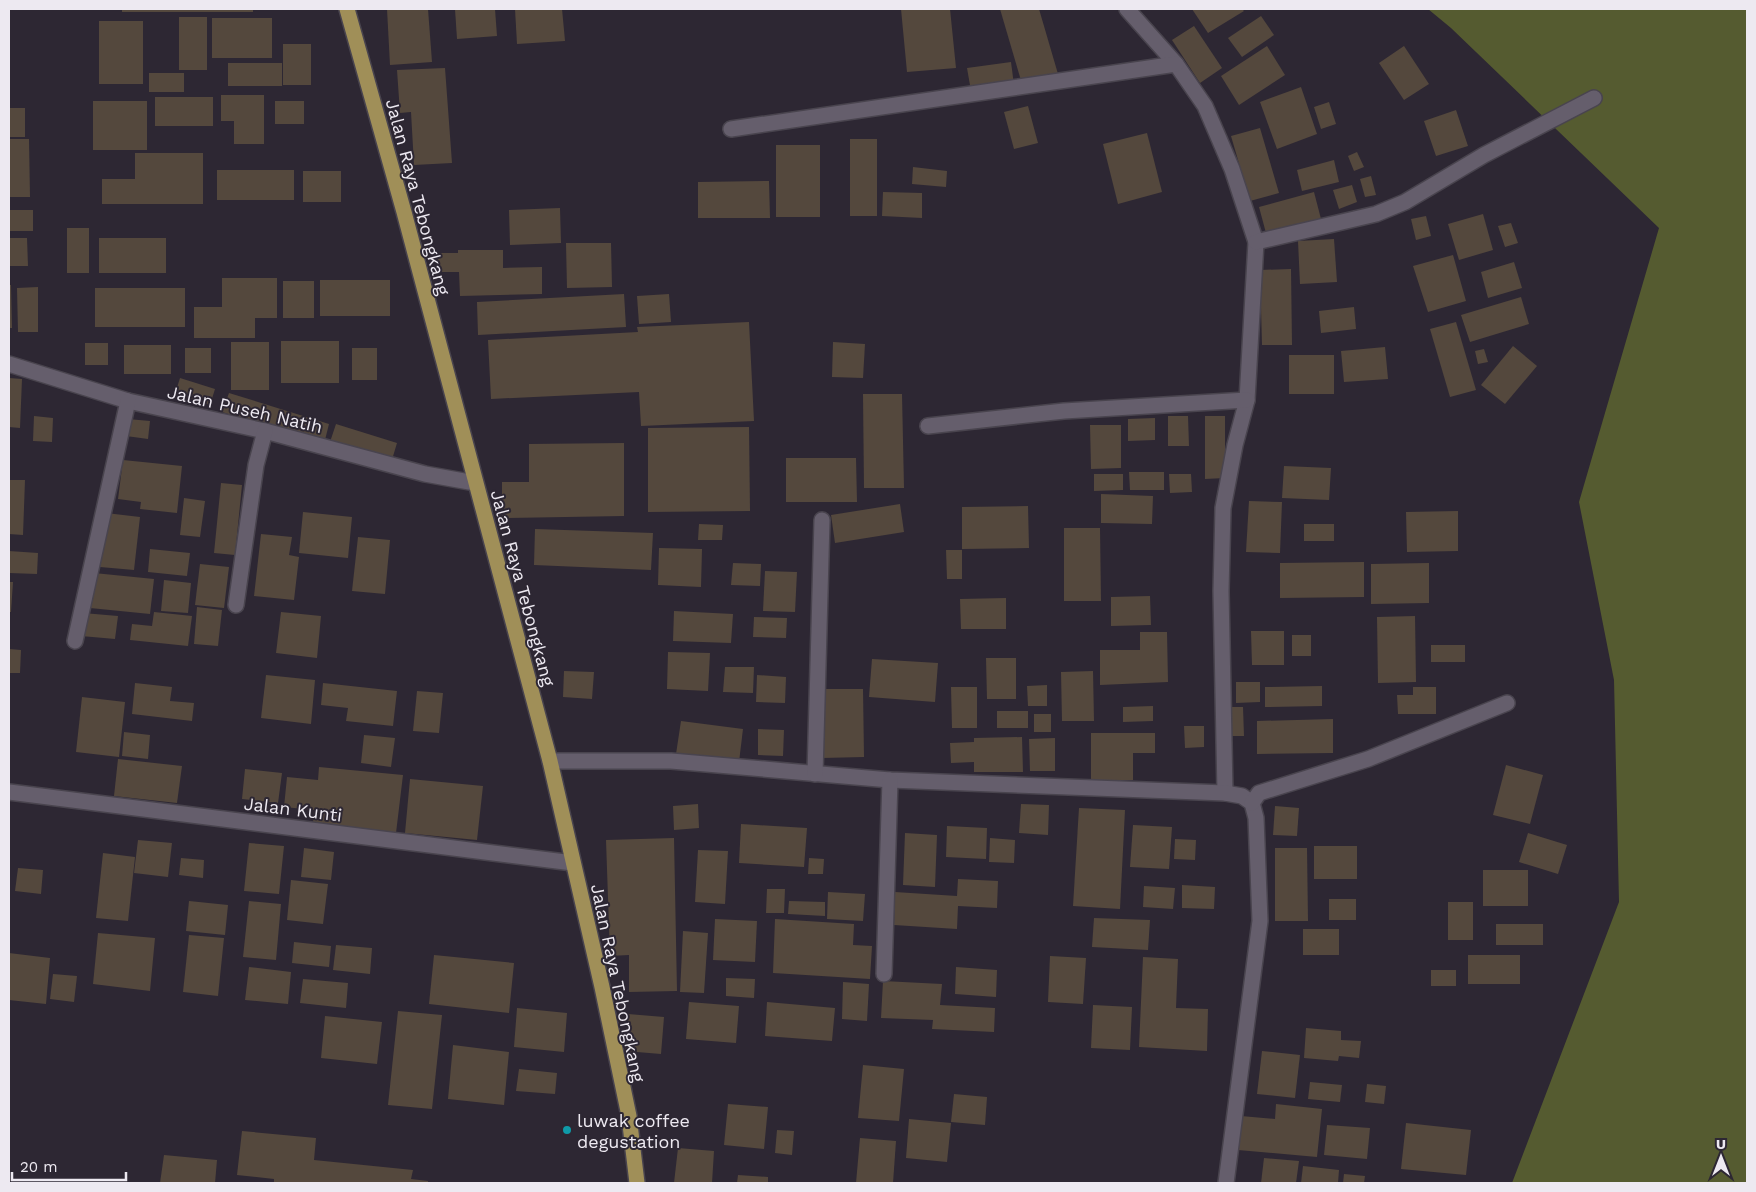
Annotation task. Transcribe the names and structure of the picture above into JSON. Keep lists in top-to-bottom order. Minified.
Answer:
{"streets":{"main road":["Jalan Raya Tebongkang"],"street":["Jalan Puseh Natih","Jalan Kunti"]},"crossings":[["Jalan Raya Tebongkang","Jalan Puseh Natih"],["Jalan Raya Tebongkang","Jalan Kunti"]],"places":["luwak coffee degustation"],"scale_bar":"20 m","north":"top"}
